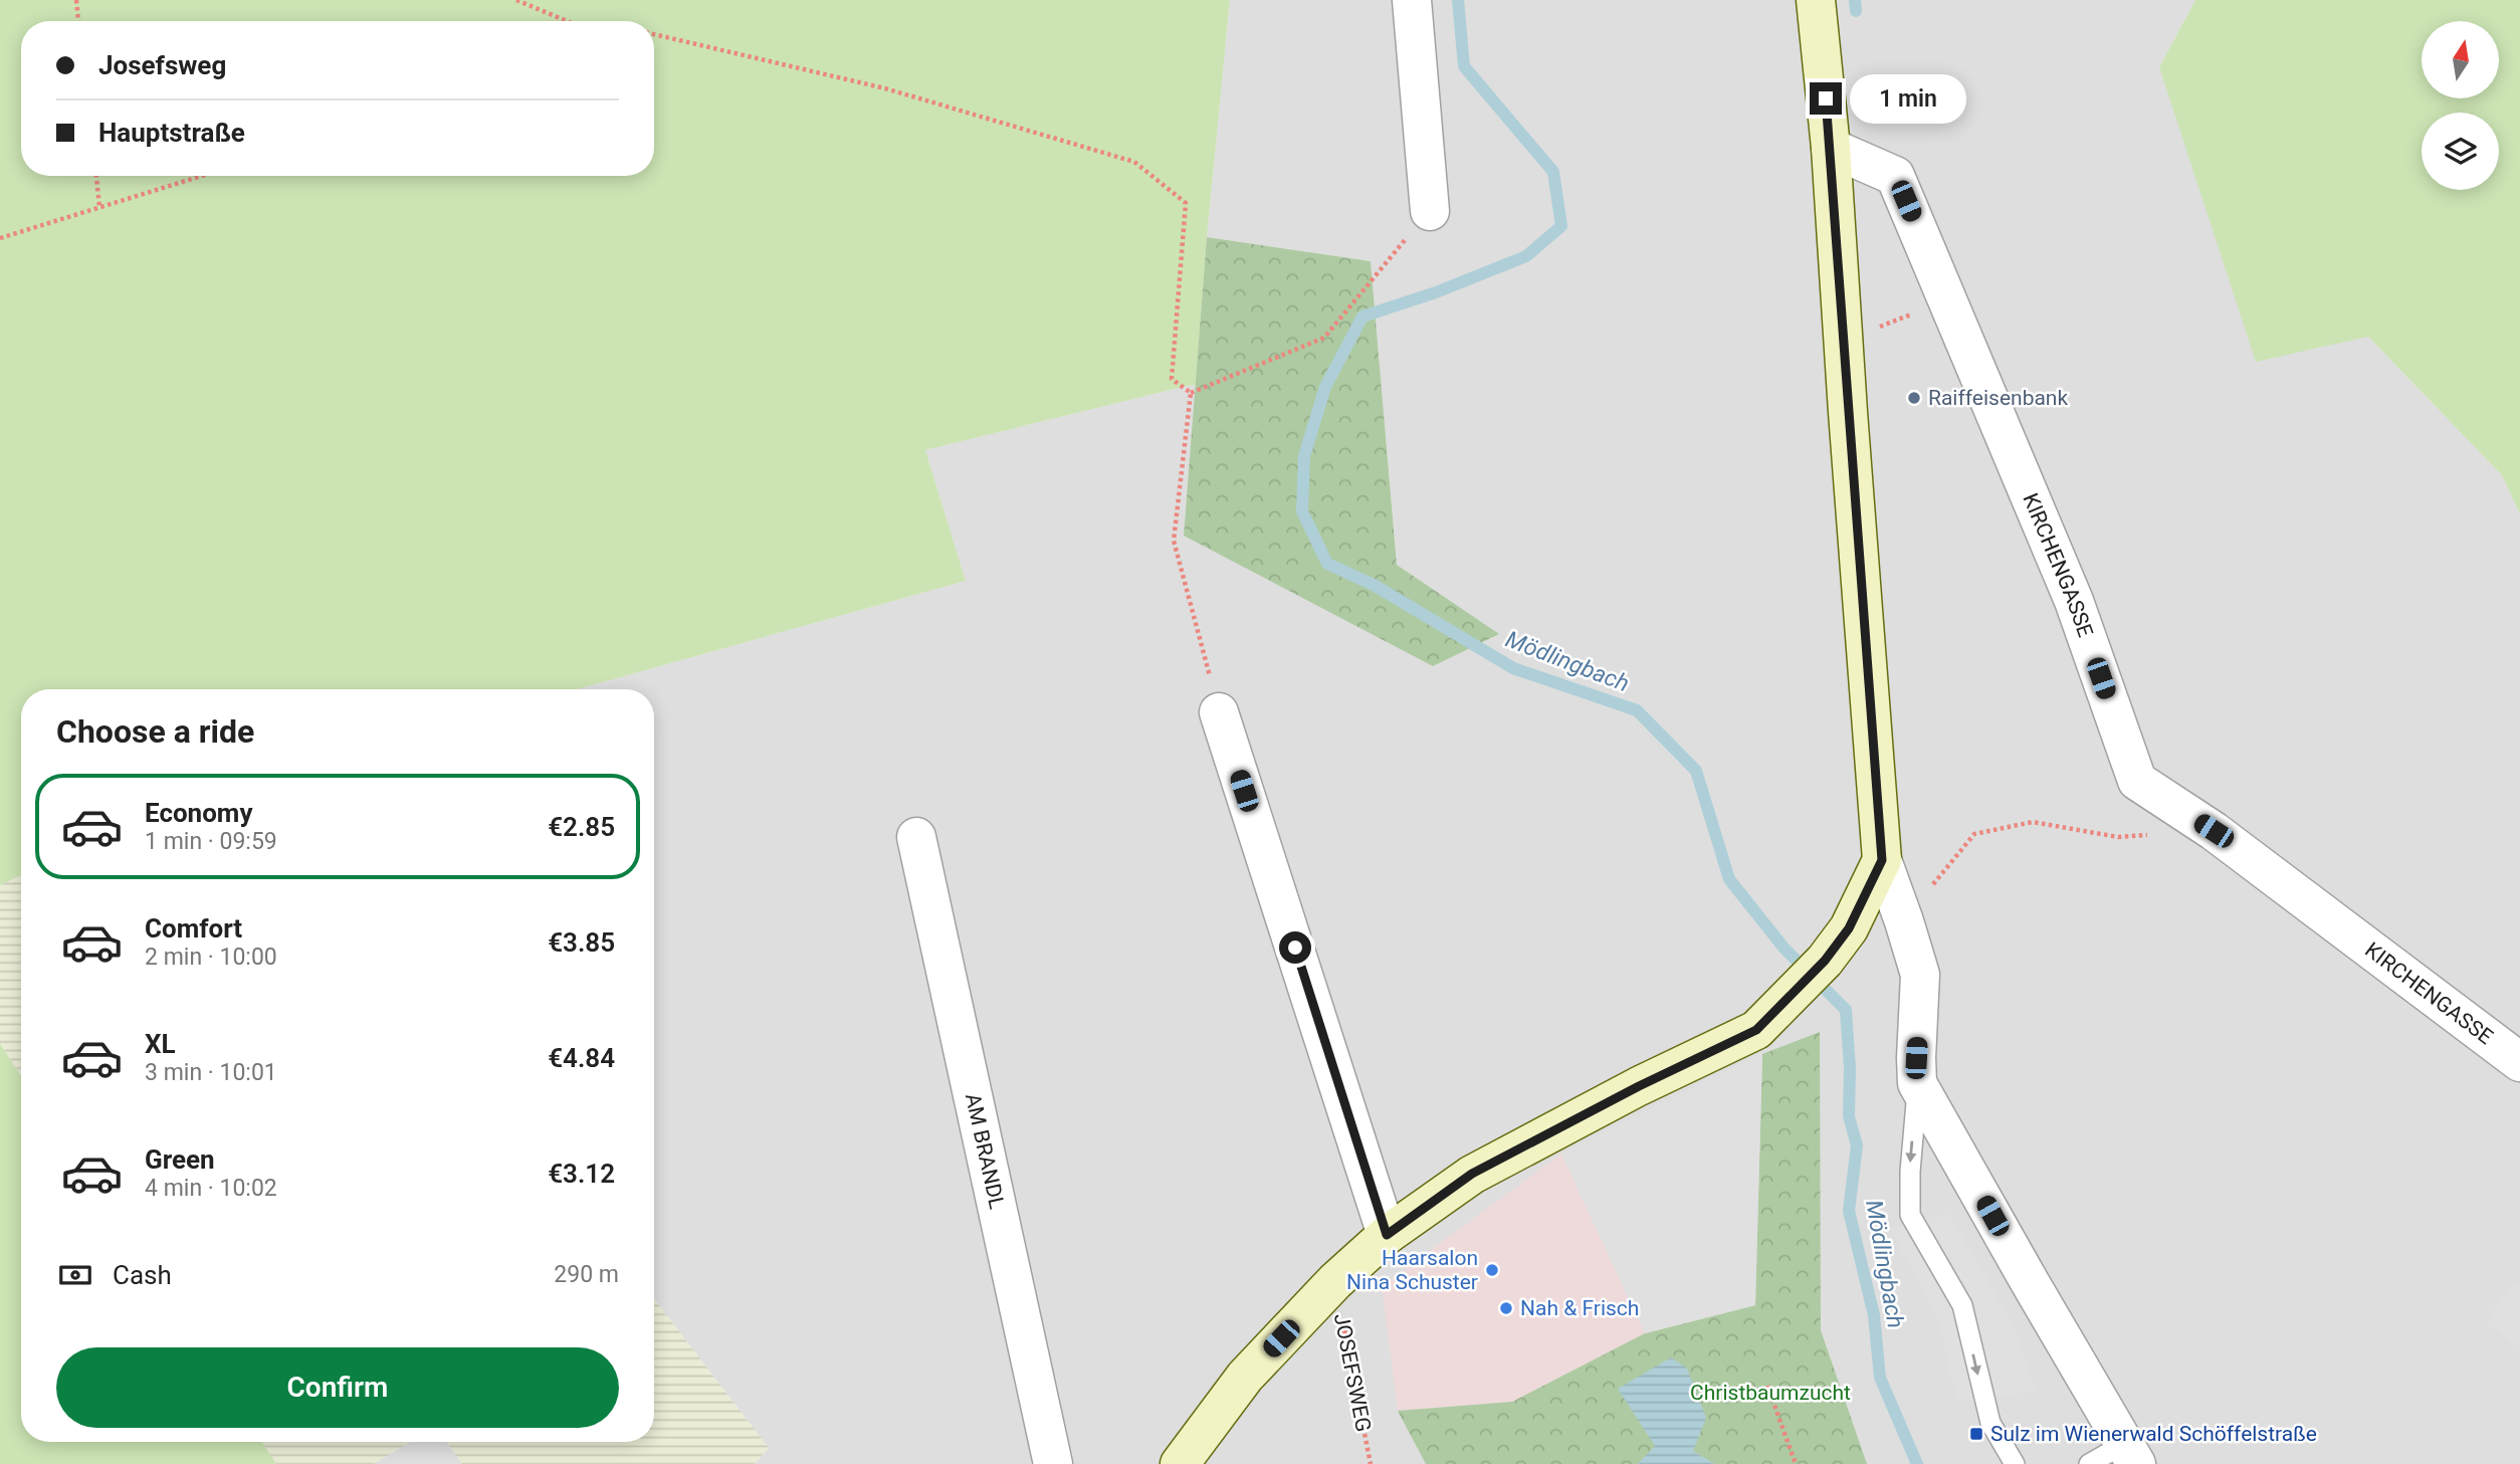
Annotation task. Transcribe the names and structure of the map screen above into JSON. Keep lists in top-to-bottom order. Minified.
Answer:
{"streets":{"street":["KIRCHENGASSE","AM BRANDL"],"path":["JOSEFSWEG"]},"water":["Mödlingbach"],"parks":["Christbaumzucht"],"places":{"other":["Raiffeisenbank","Haarsalon Nina Schuster","Nah & Frisch"],"transit":["Sulz im Wienerwald Schöffelstraße"]},"north":"top","page":{"banner":["Josefsweg","Hauptstraße"],"bubble":"1 min","heading":"Choose a ride","list":[{"name":"Economy","note":"1 min · 09:59","value":"€2.85"},{"name":"Comfort","note":"2 min · 10:00","value":"€3.85"},{"name":"XL","note":"3 min · 10:01","value":"€4.84"},{"name":"Green","note":"4 min · 10:02","value":"€3.12"}],"pay":["Cash","290 m"],"buttons":"Confirm"}}
